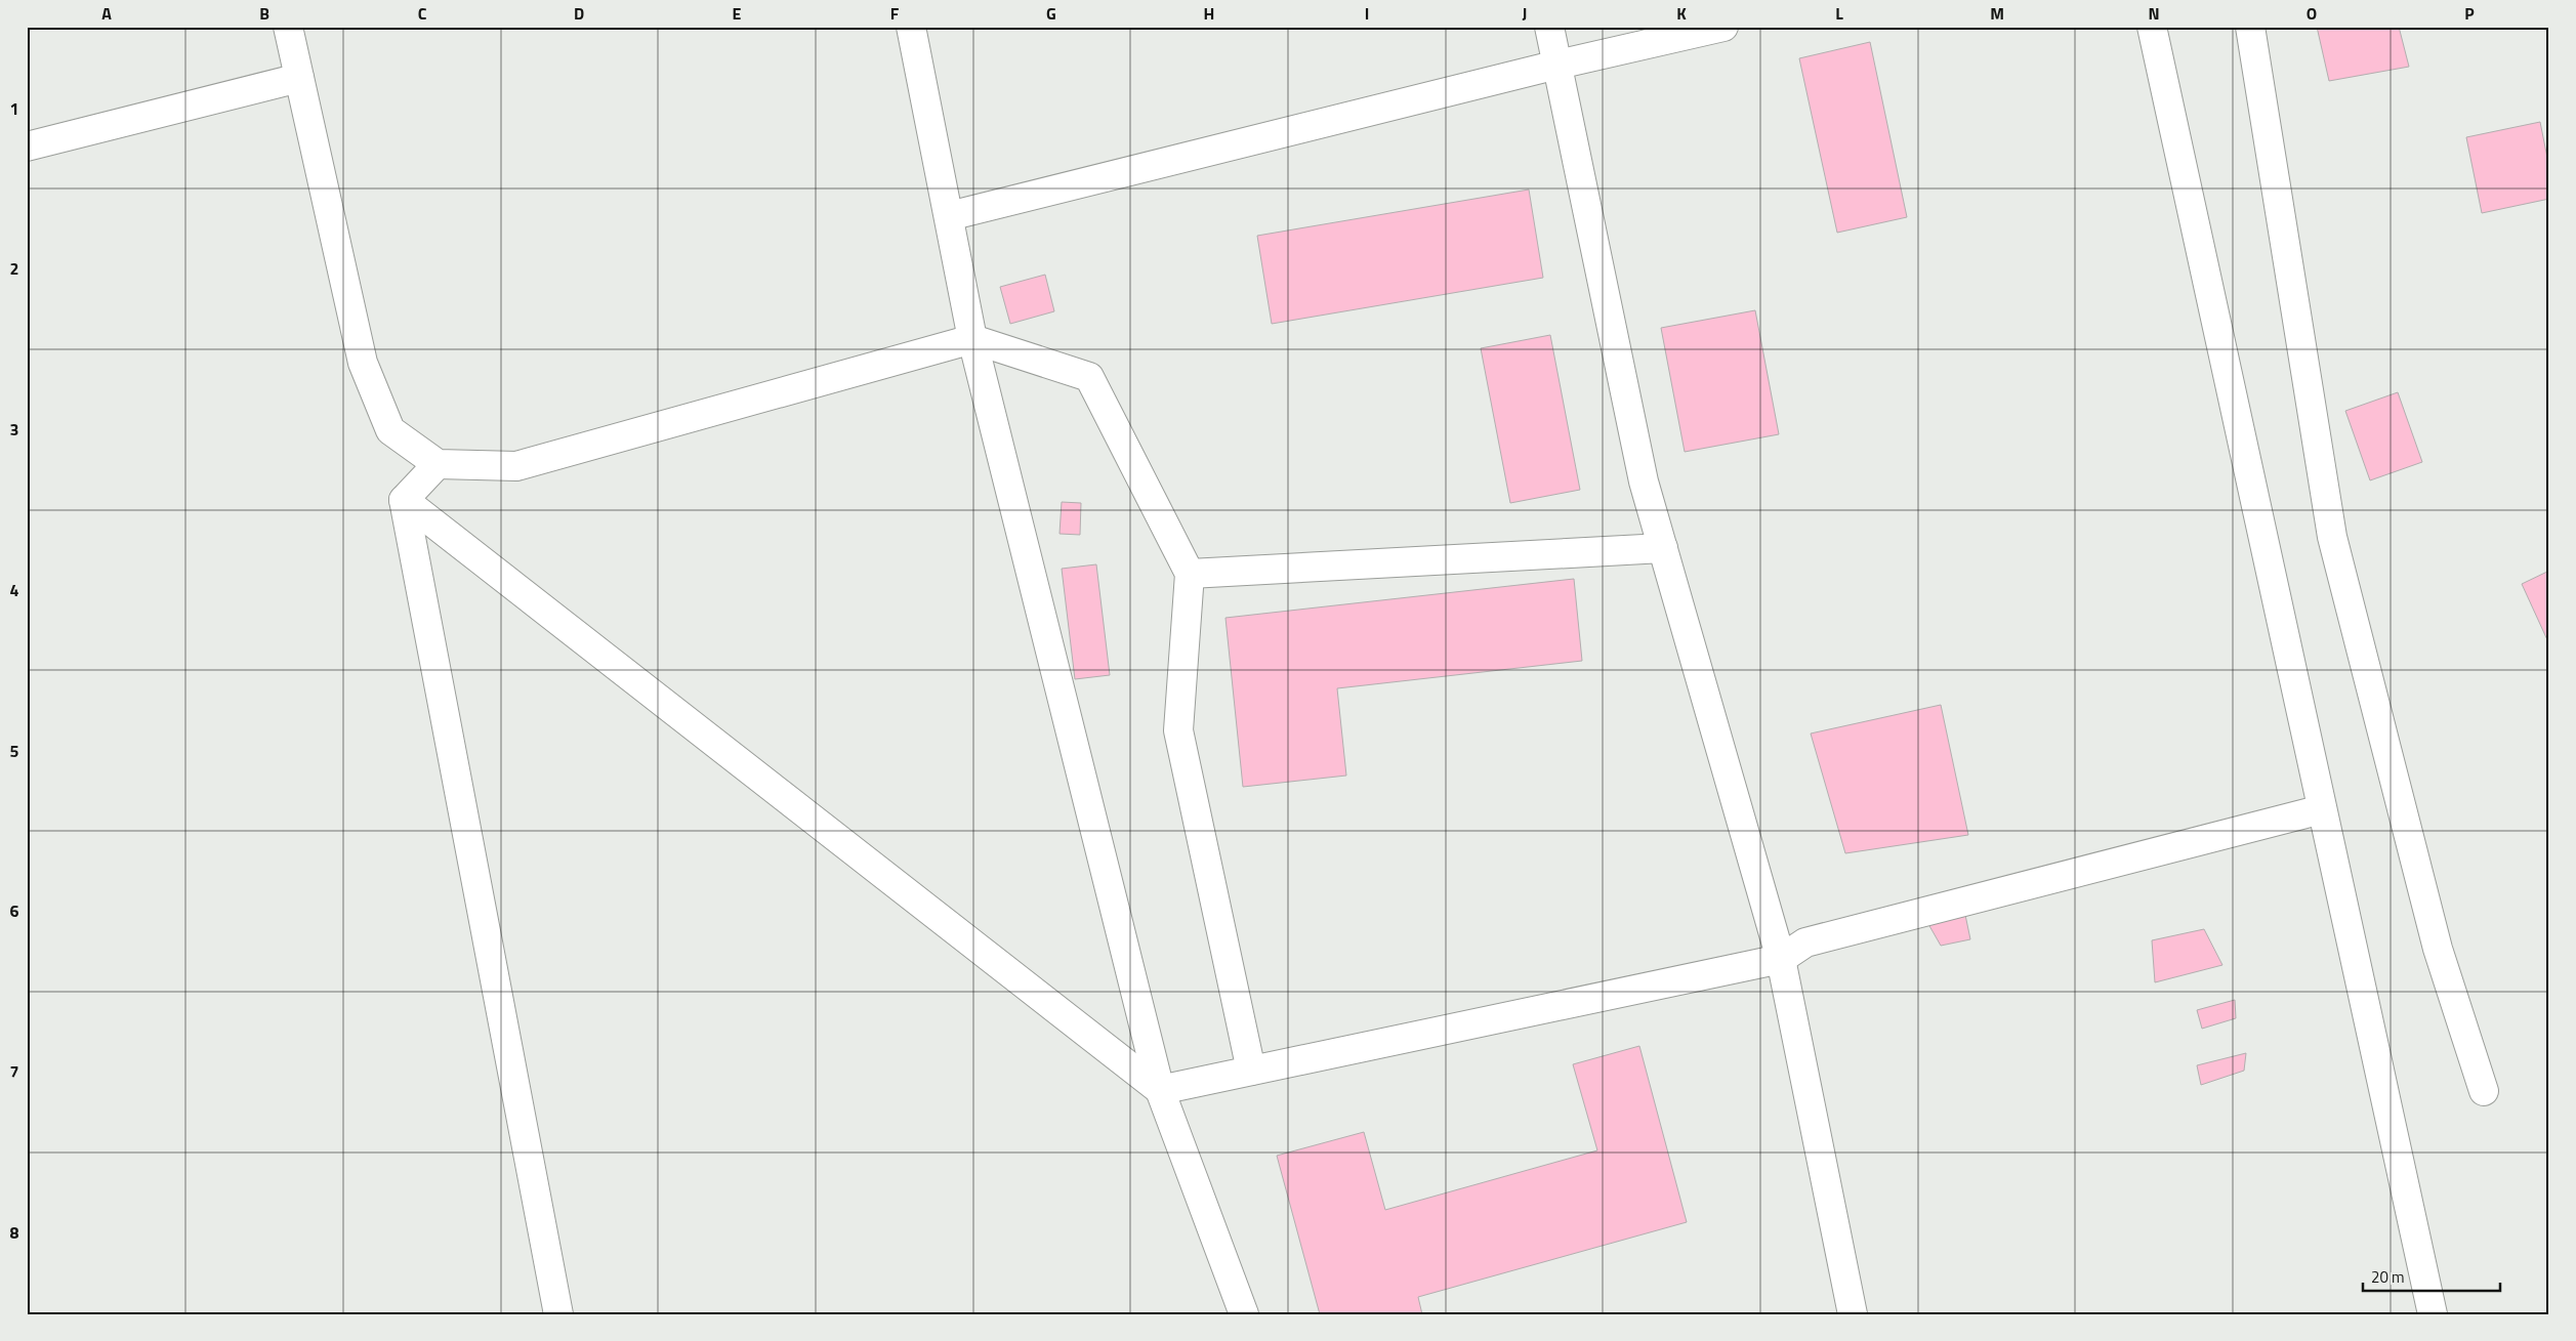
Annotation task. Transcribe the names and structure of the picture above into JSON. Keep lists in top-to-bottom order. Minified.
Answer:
{"scale_bar":"20 m","grid":{"columns":["A","B","C","D","E","F","G","H","I","J","K","L","M","N","O","P"],"rows":["1","2","3","4","5","6","7","8"]}}
